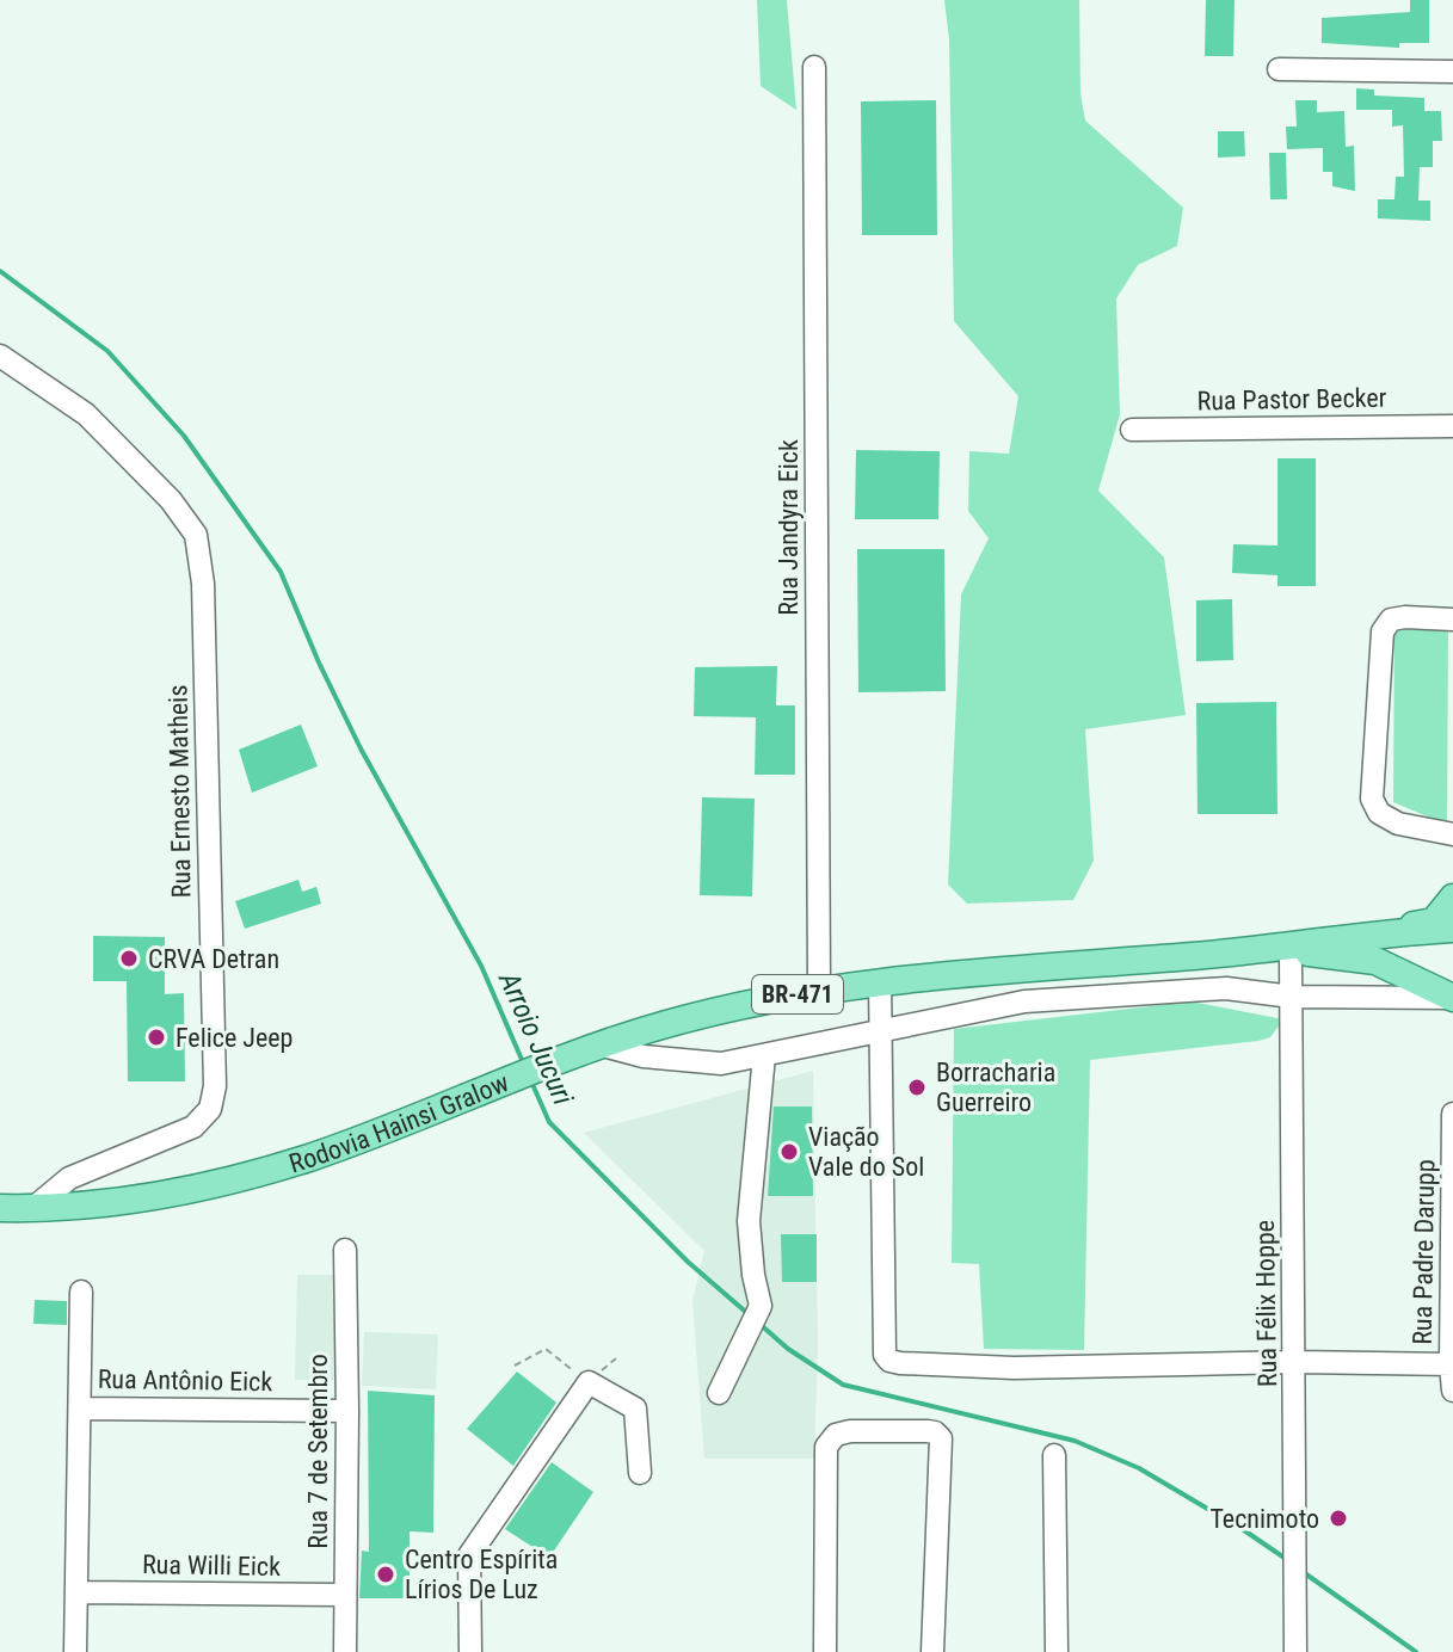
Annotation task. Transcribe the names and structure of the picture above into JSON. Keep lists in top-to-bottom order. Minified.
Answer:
{"streets":{"main road":["BR-471","Rodovia Hainsi Gralow"],"street":["Rua Pastor Becker","Rua Jandyra Eick","Rua Ernesto Matheis","Rua Padre Darupp","Rua Félix Hoppe","Rua Antônio Eick","Rua 7 de Setembro","Rua Willi Eick"]},"crossings":[["Rua Jandyra Eick","Rodovia Hainsi Gralow"],["Rua Ernesto Matheis","Rodovia Hainsi Gralow"],["Rodovia Hainsi Gralow","Rua Félix Hoppe"],["Rua Antônio Eick","Rua 7 de Setembro"],["Rua 7 de Setembro","Rua Willi Eick"]],"water":["Arroio Jucuri"],"places":["CRVA Detran","Felice Jeep","Borracharia Guerreiro","Viação Vale do Sol","Tecnimoto","Centro Espírita Lírios De Luz"]}
